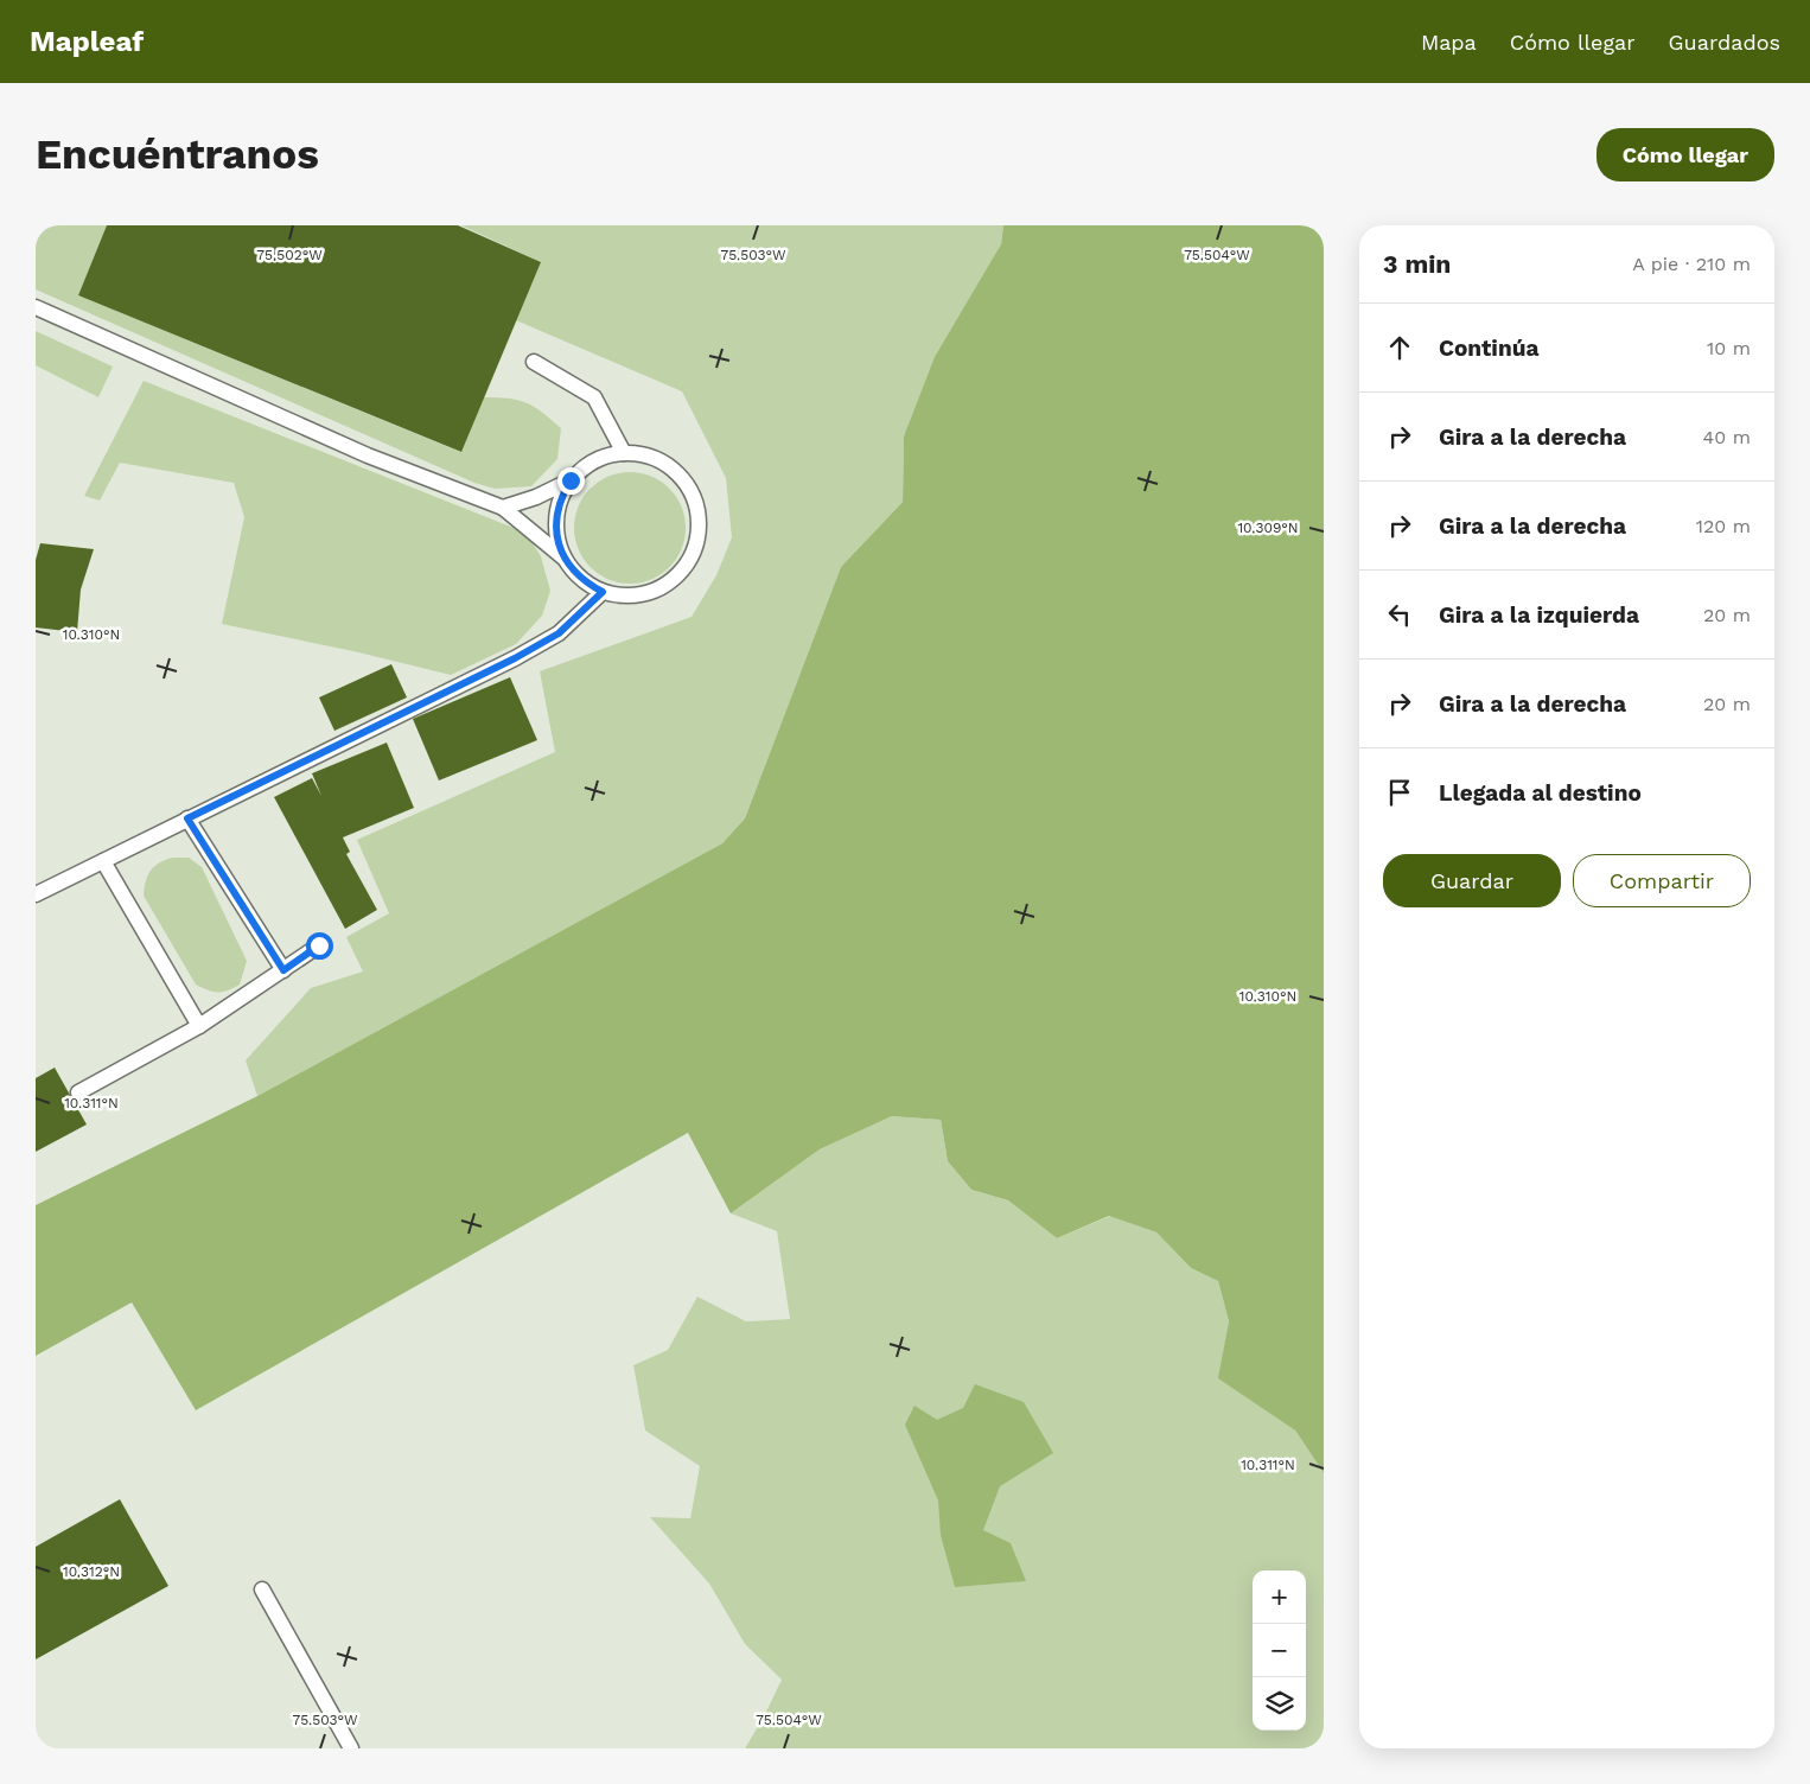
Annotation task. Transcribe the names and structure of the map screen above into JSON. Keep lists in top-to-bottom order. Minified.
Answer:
{"page":{"header":"Mapleaf","nav":["Mapa","Cómo llegar","Guardados"],"buttons":["Cómo llegar",["Guardar","Compartir"]],"title":"Encuéntranos","heading":["3 min","A pie · 210 m"],"list":[["Continúa","10 m"],["Gira a la derecha","40 m"],["Gira a la derecha","120 m"],["Gira a la izquierda","20 m"],["Gira a la derecha","20 m"],"Llegada al destino"],"map_buttons":["+","−"]},"coordinates":["75.502°W","75.503°W","75.504°W","10.309°N","10.310°N","10.311°N","10.312°N"]}
